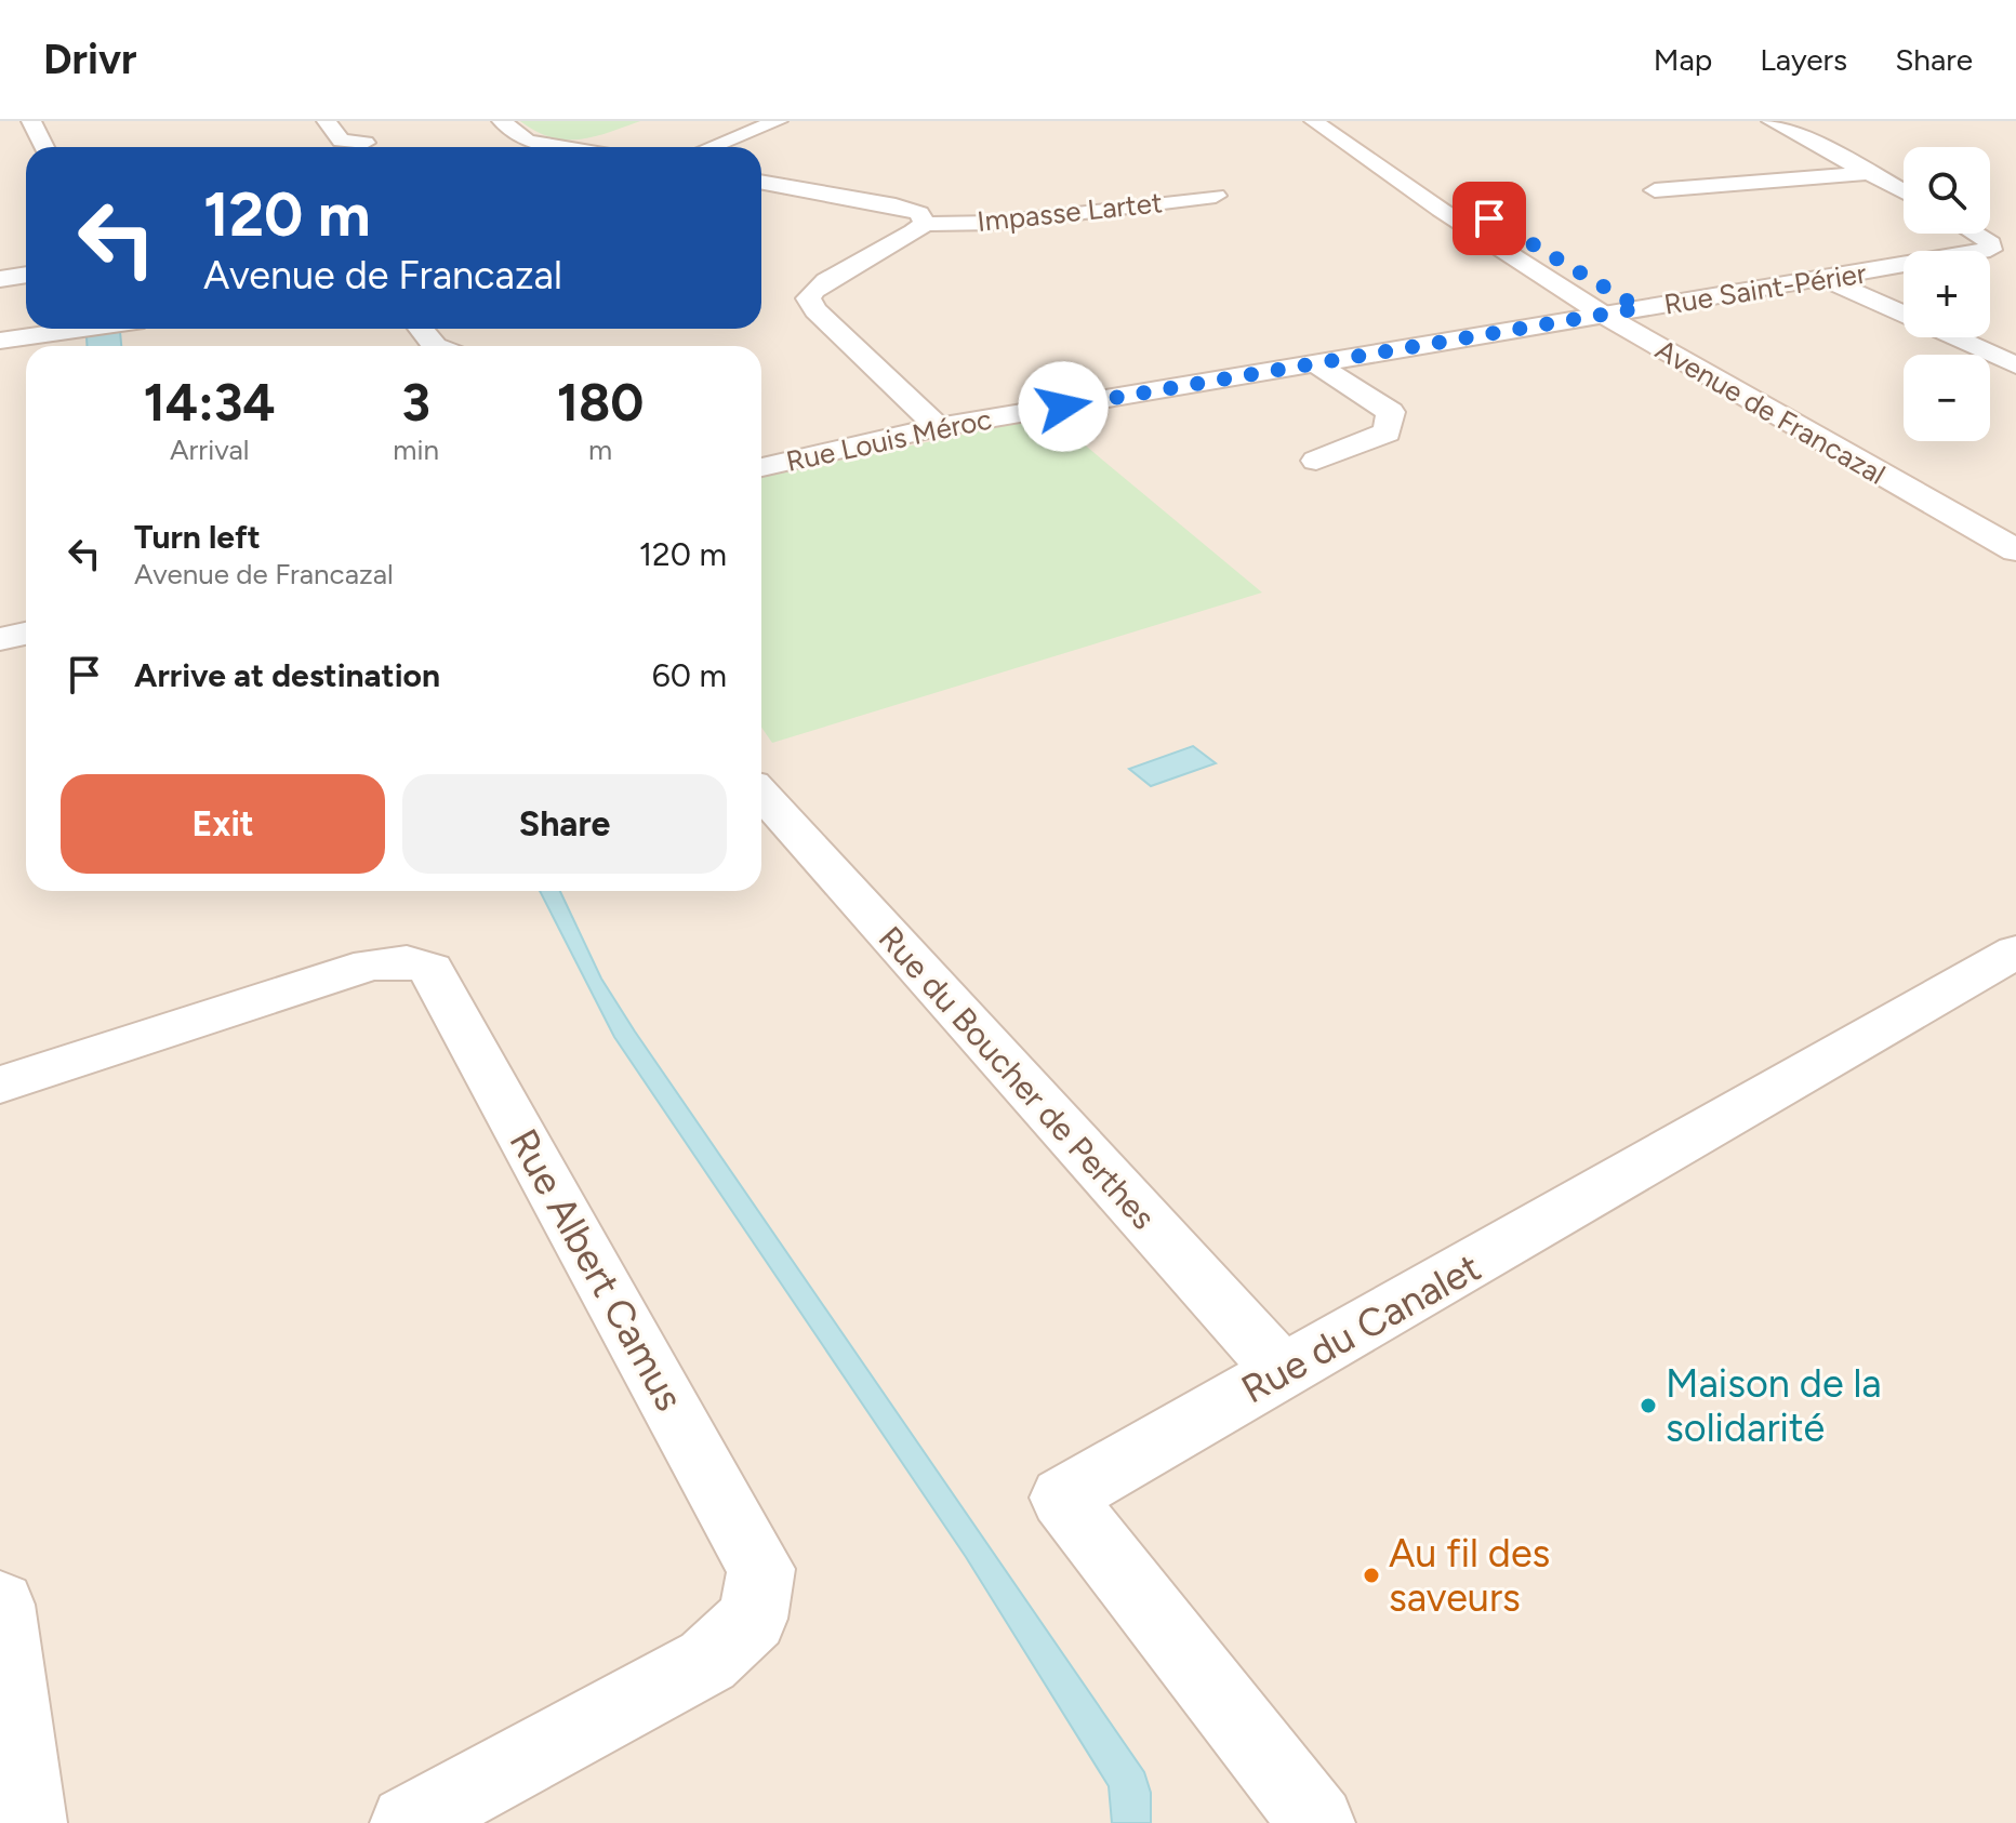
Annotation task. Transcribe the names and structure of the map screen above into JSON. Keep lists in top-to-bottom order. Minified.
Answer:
{"streets":{"street":["Impasse Lartet","Rue Saint-Périer","Avenue de Francazal","Rue Louis Méroc","Rue du Boucher de Perthes","Rue Albert Camus","Rue du Canalet"]},"crossings":[["Rue Saint-Périer","Avenue de Francazal"],["Rue Saint-Périer","Rue Louis Méroc"],["Avenue de Francazal","Rue Louis Méroc"],["Rue du Boucher de Perthes","Rue du Canalet"]],"places":["Maison de la solidarité","Au fil des saveurs"],"page":{"header":"Drivr","nav":["Map","Layers","Share"],"map_buttons":["+","−"],"turn":["120 m","Avenue de Francazal"],"eta":["14:34","Arrival","3","min","180","m"],"list":[{"name":"Turn left","note":"Avenue de Francazal","value":"120 m"},{"name":"Arrive at destination","value":"60 m"}],"buttons":["Exit","Share"]}}
